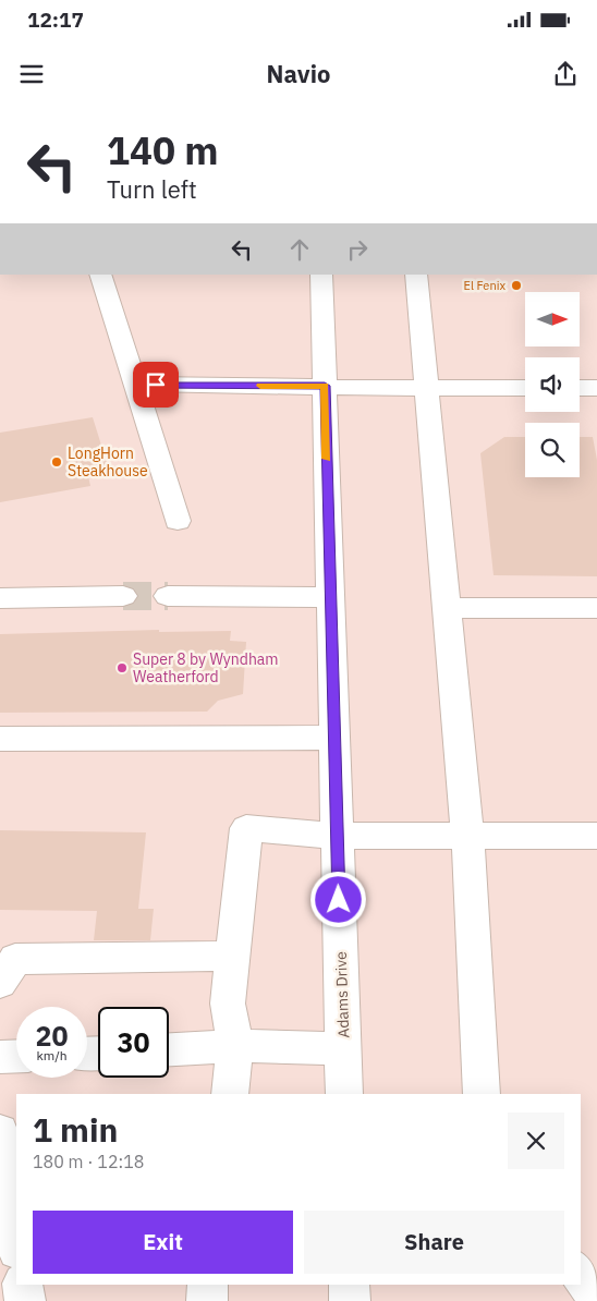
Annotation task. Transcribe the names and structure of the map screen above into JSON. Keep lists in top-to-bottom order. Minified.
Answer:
{"streets":{"street":["Adams Drive"]},"places":["El Fenix","LongHorn Steakhouse","Super 8 by Wyndham Weatherford"],"north":"right","page":{"status":"12:17","header":"Navio","turn":["140 m","Turn left"],"speed":"20 km/h","limit":"30","heading":["1 min","180 m · 12:18"],"buttons":["Exit","Share"]}}
